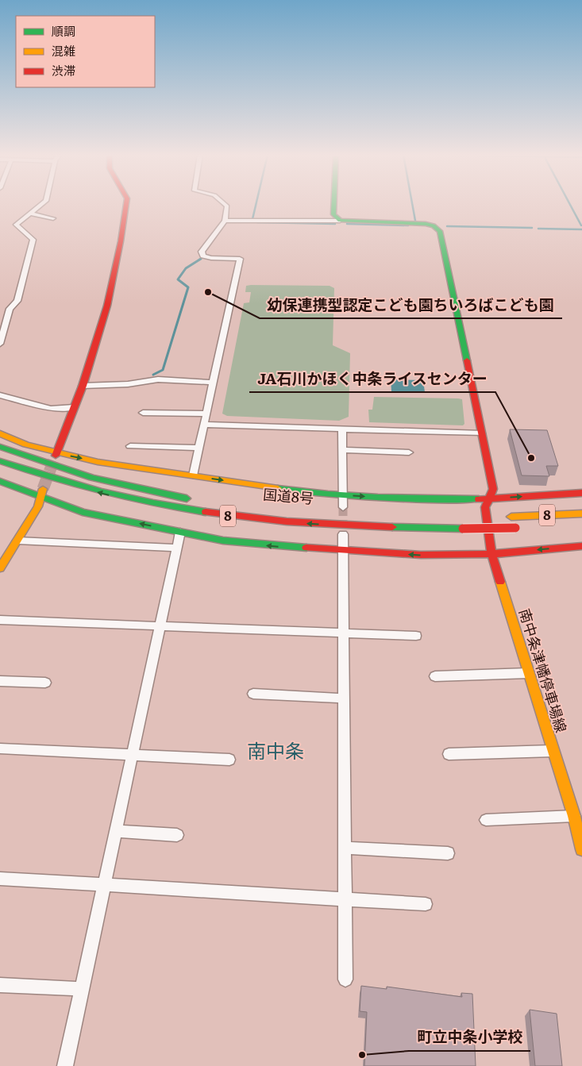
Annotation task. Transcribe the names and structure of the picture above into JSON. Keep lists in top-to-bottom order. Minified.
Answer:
{"streets":{"main road":["国道8号","8","南中条津幡停車場線"]},"districts":["南中条"],"places":["幼保連携型認定こども園ちいろばこども園","JA石川かほく中条ライスセンター","町立中条小学校"],"legend":["順調","混雑","渋滞"]}
